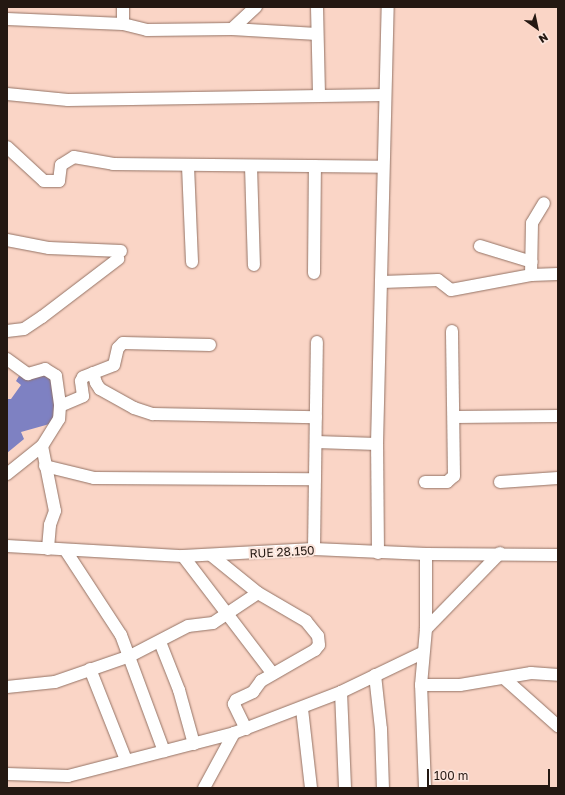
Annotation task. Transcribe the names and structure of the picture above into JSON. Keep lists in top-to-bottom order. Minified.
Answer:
{"streets":{"street":["RUE 28.150"]},"scale_bar":"100 m","north":"bottom right"}
